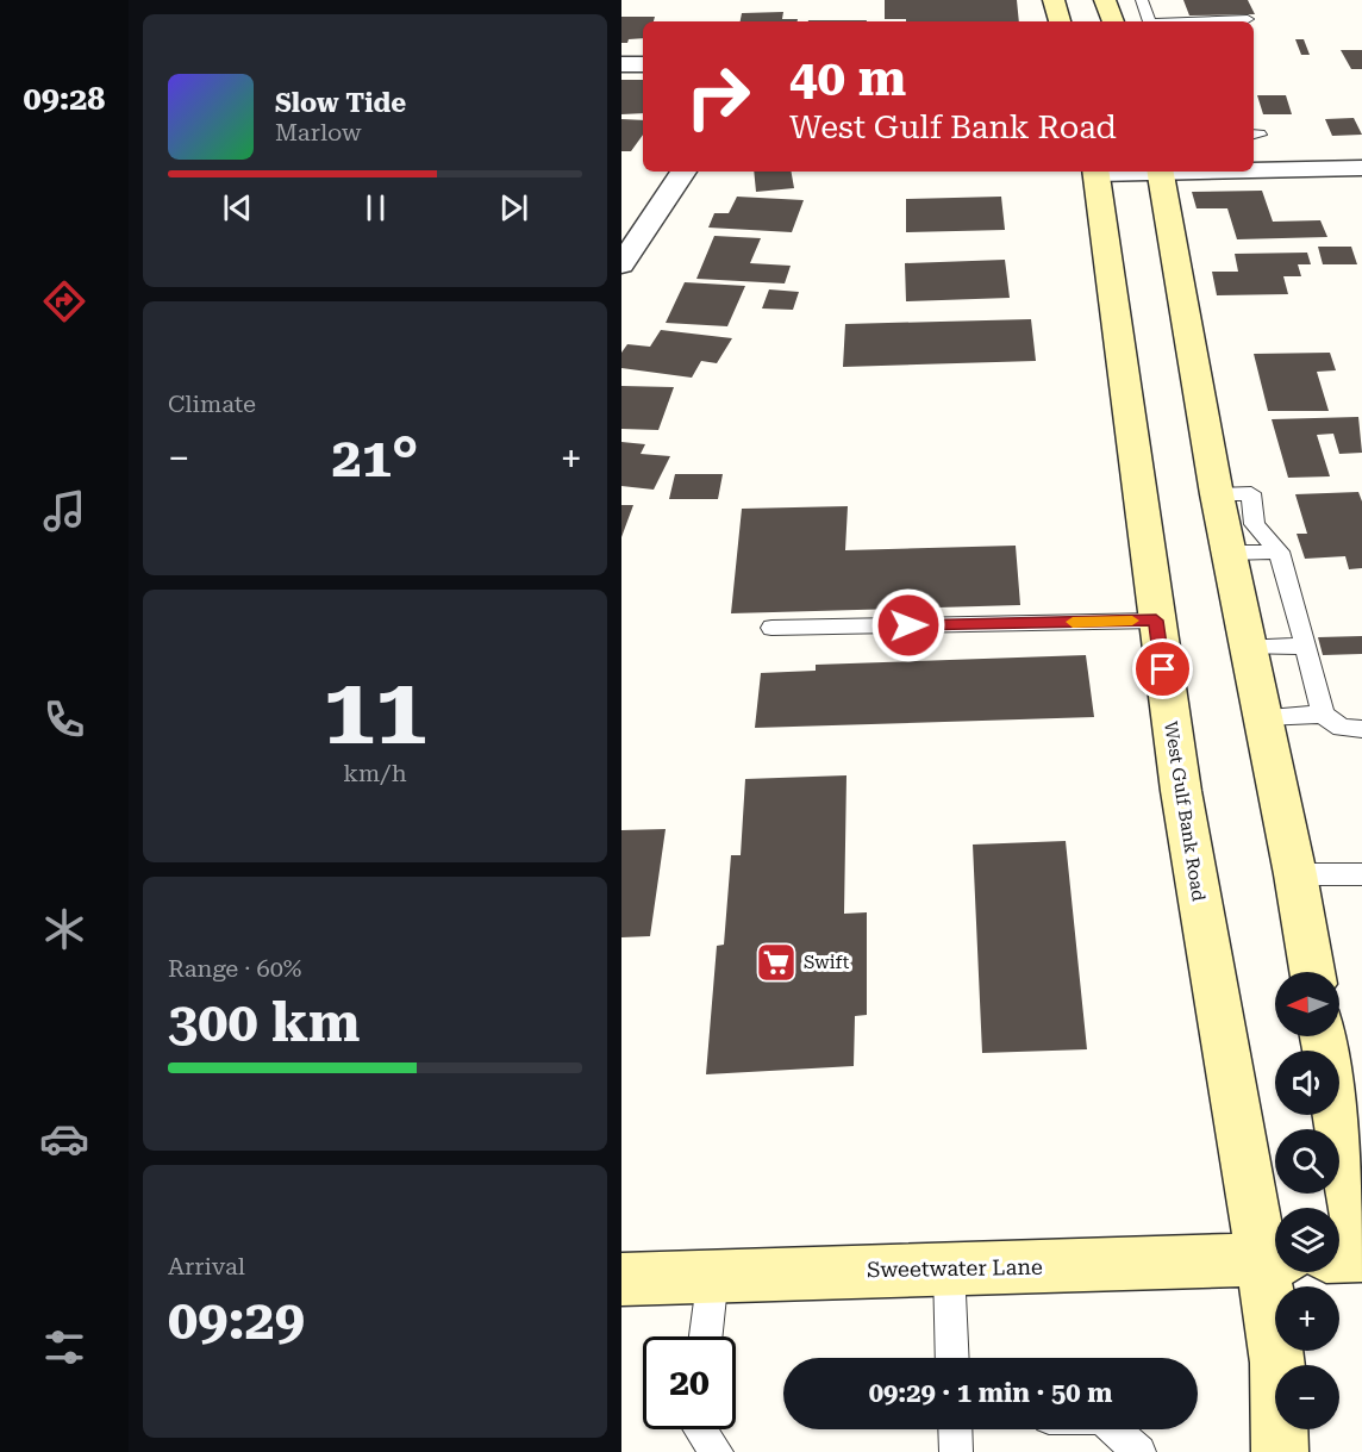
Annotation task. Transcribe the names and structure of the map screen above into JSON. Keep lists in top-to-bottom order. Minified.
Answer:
{"streets":{"main road":["West Gulf Bank Road","Sweetwater Lane"]},"crossings":[["West Gulf Bank Road","Sweetwater Lane"]],"places":{"supermarket":["Swift"]},"north":"left","page":{"tabs":"09:28","turn":["40 m","West Gulf Bank Road"],"song":["Slow Tide","Marlow"],"tile":["Climate",["11","km/h"],["Range · 60%","300 km"],["Arrival","09:29"]],"heat":["−","21°","+"],"map_buttons":["+","−"],"limit":"20","trip":"09:29 · 1 min · 50 m"}}
